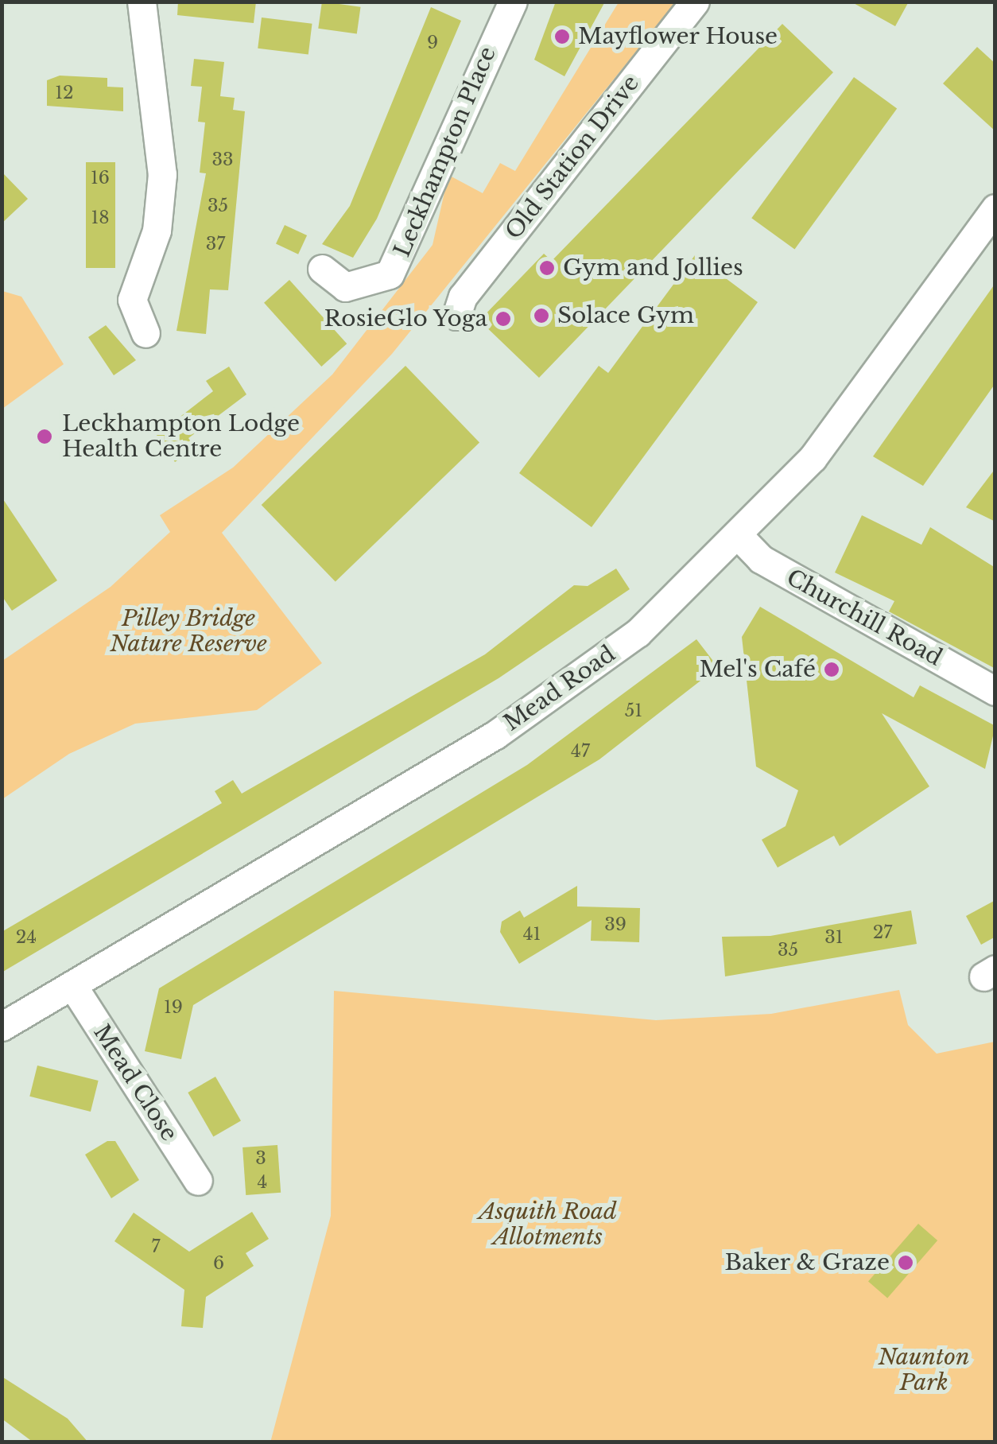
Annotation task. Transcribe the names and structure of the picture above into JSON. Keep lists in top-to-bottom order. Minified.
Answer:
{"streets":{"street":["Leckhampton Place","Old Station Drive","Churchill Road","Mead Road","Mead Close"]},"crossings":[["Churchill Road","Mead Road"],["Mead Road","Mead Close"]],"parks":["Pilley Bridge Nature Reserve","Asquith Road Allotments","Naunton Park"],"places":["Mayflower House","Gym and Jollies","Solace Gym","RosieGlo Yoga","Leckhampton Lodge Health Centre","Mel's Café","Baker & Graze"],"house_numbers":["9","12","33","16","35","18","37","51","47","39","27","41","24","31","35","19","3","4","7","6"]}
